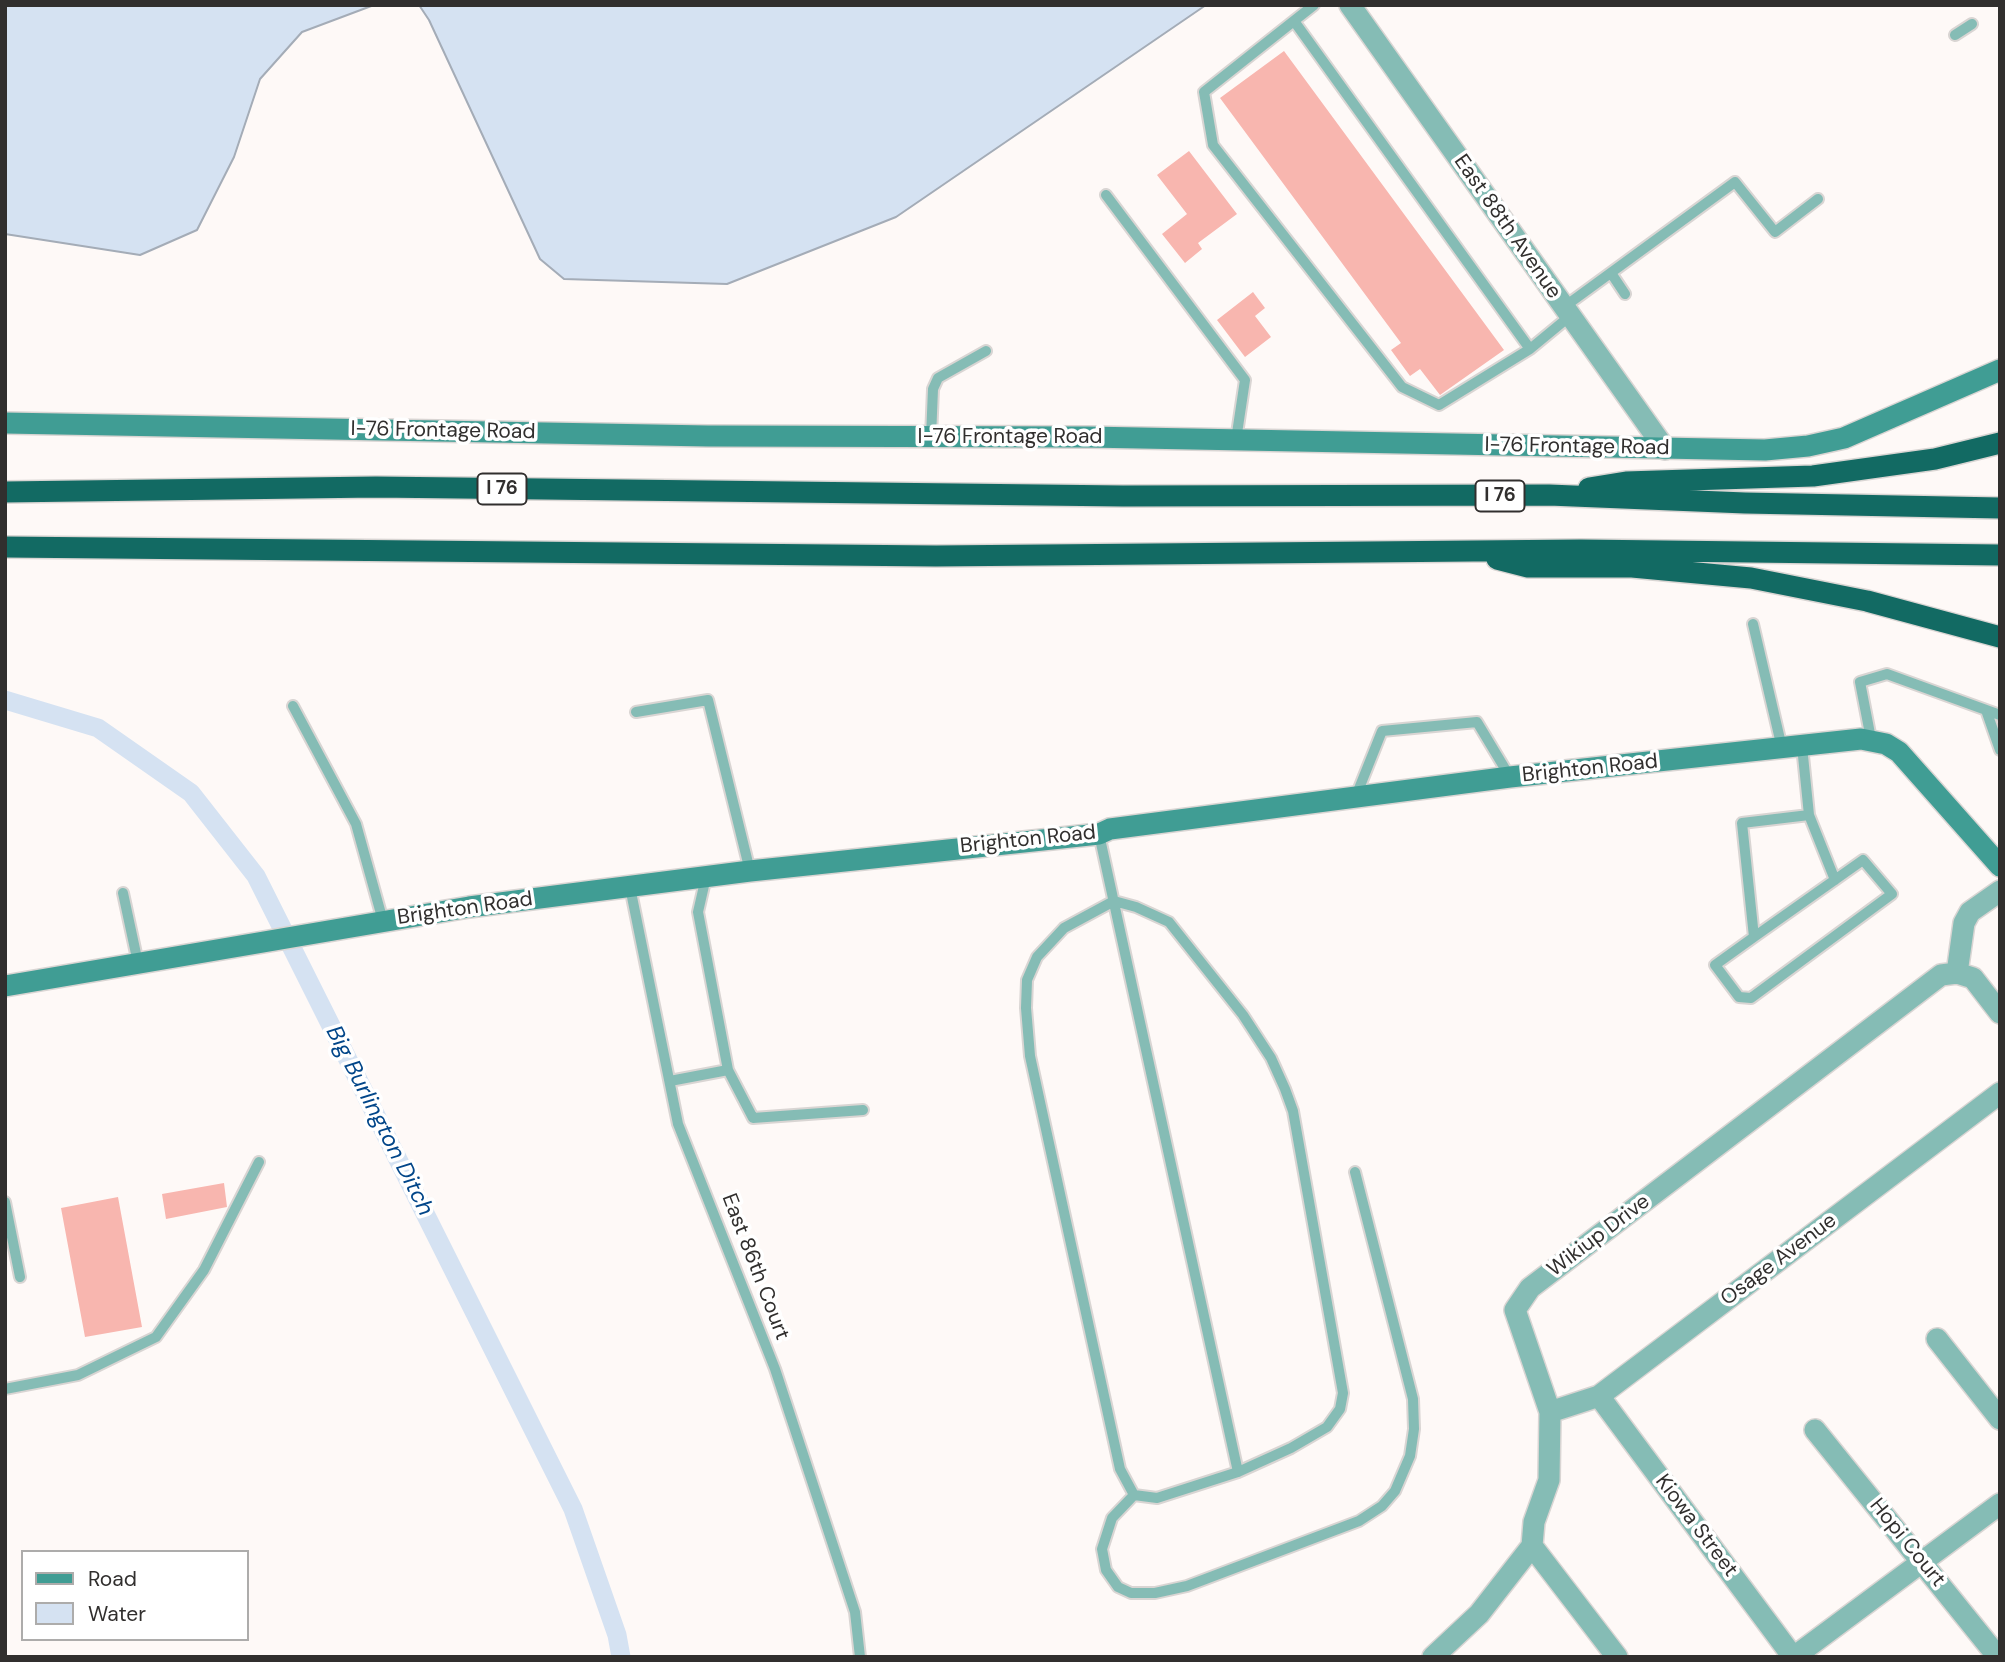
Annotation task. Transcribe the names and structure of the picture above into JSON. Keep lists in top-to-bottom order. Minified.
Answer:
{"streets":{"highway":["I 76"],"street":["East 88th Avenue","I-76 Frontage Road","Brighton Road","Wikiup Drive","Osage Avenue","Kiowa Street","Hopi Court"],"lane":["East 86th Court"]},"crossings":[["East 88th Avenue","I-76 Frontage Road"],["Brighton Road","East 86th Court"],["Wikiup Drive","Osage Avenue"],["Osage Avenue","Kiowa Street"]],"water":["Big Burlington Ditch"],"legend":["Road","Water"]}
